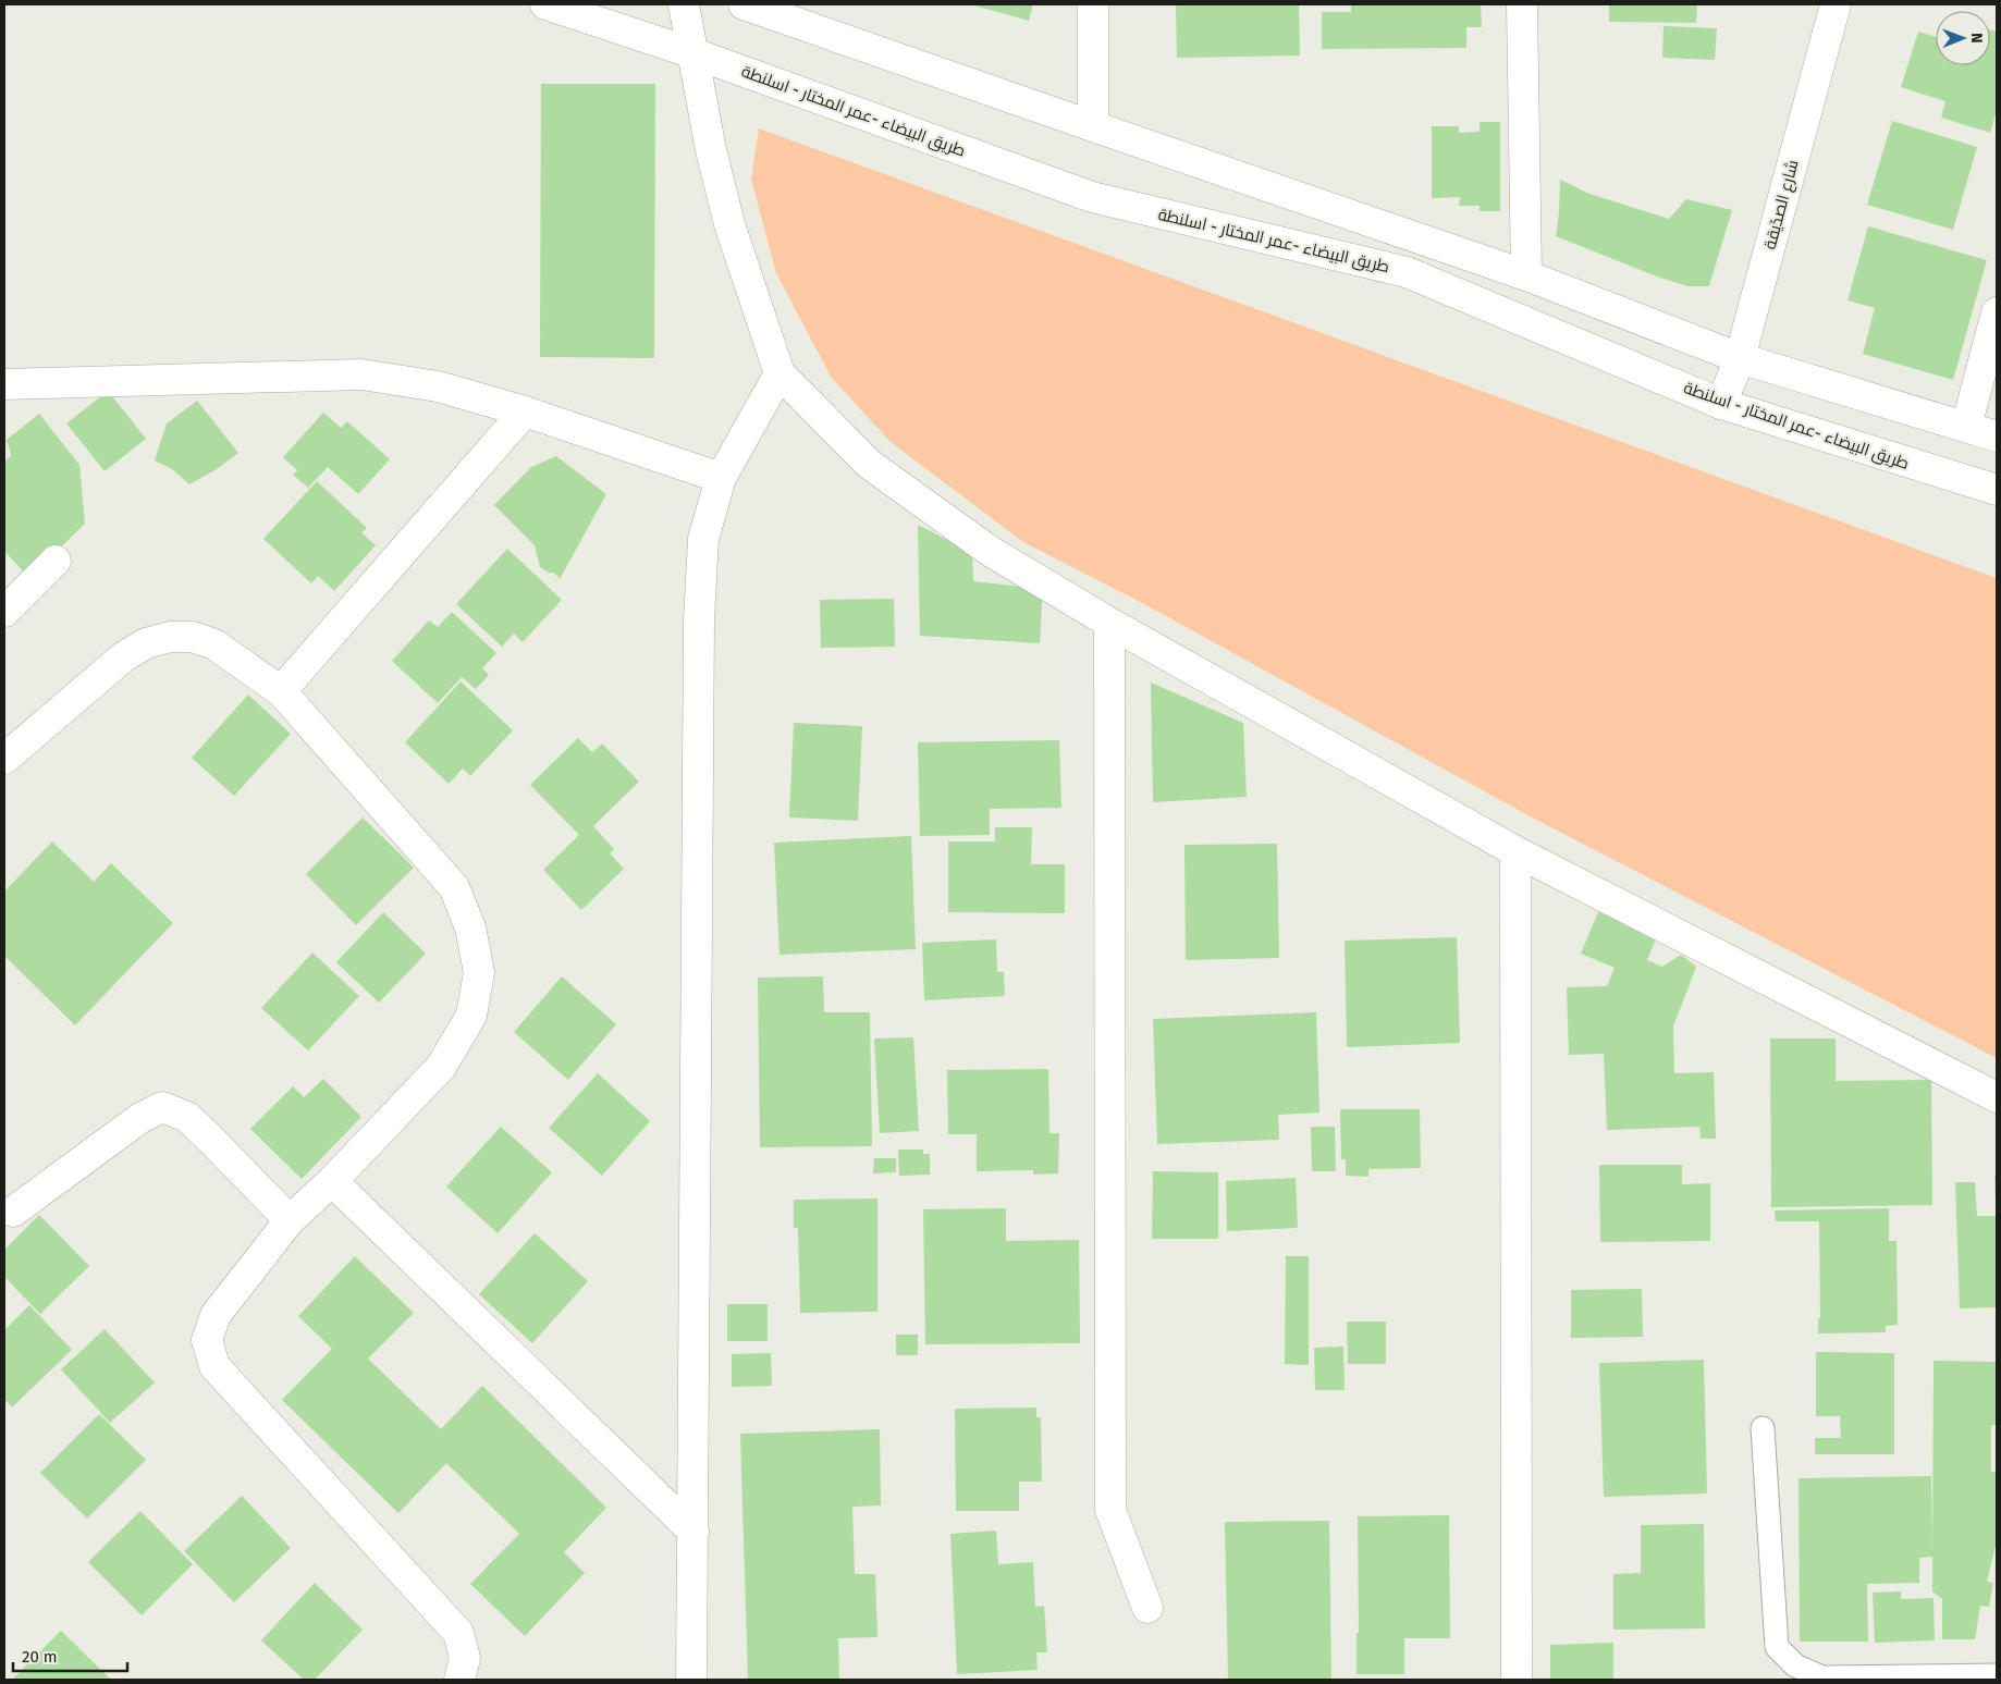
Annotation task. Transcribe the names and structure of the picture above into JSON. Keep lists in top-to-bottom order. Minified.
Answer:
{"streets":{"street":["طريق البيضاء -عمر المختار - اسلنطة","شارع الصدّيقة"]},"crossings":[["طريق البيضاء -عمر المختار - اسلنطة","شارع الصدّيقة"]],"scale_bar":"20 m","north":"right"}
